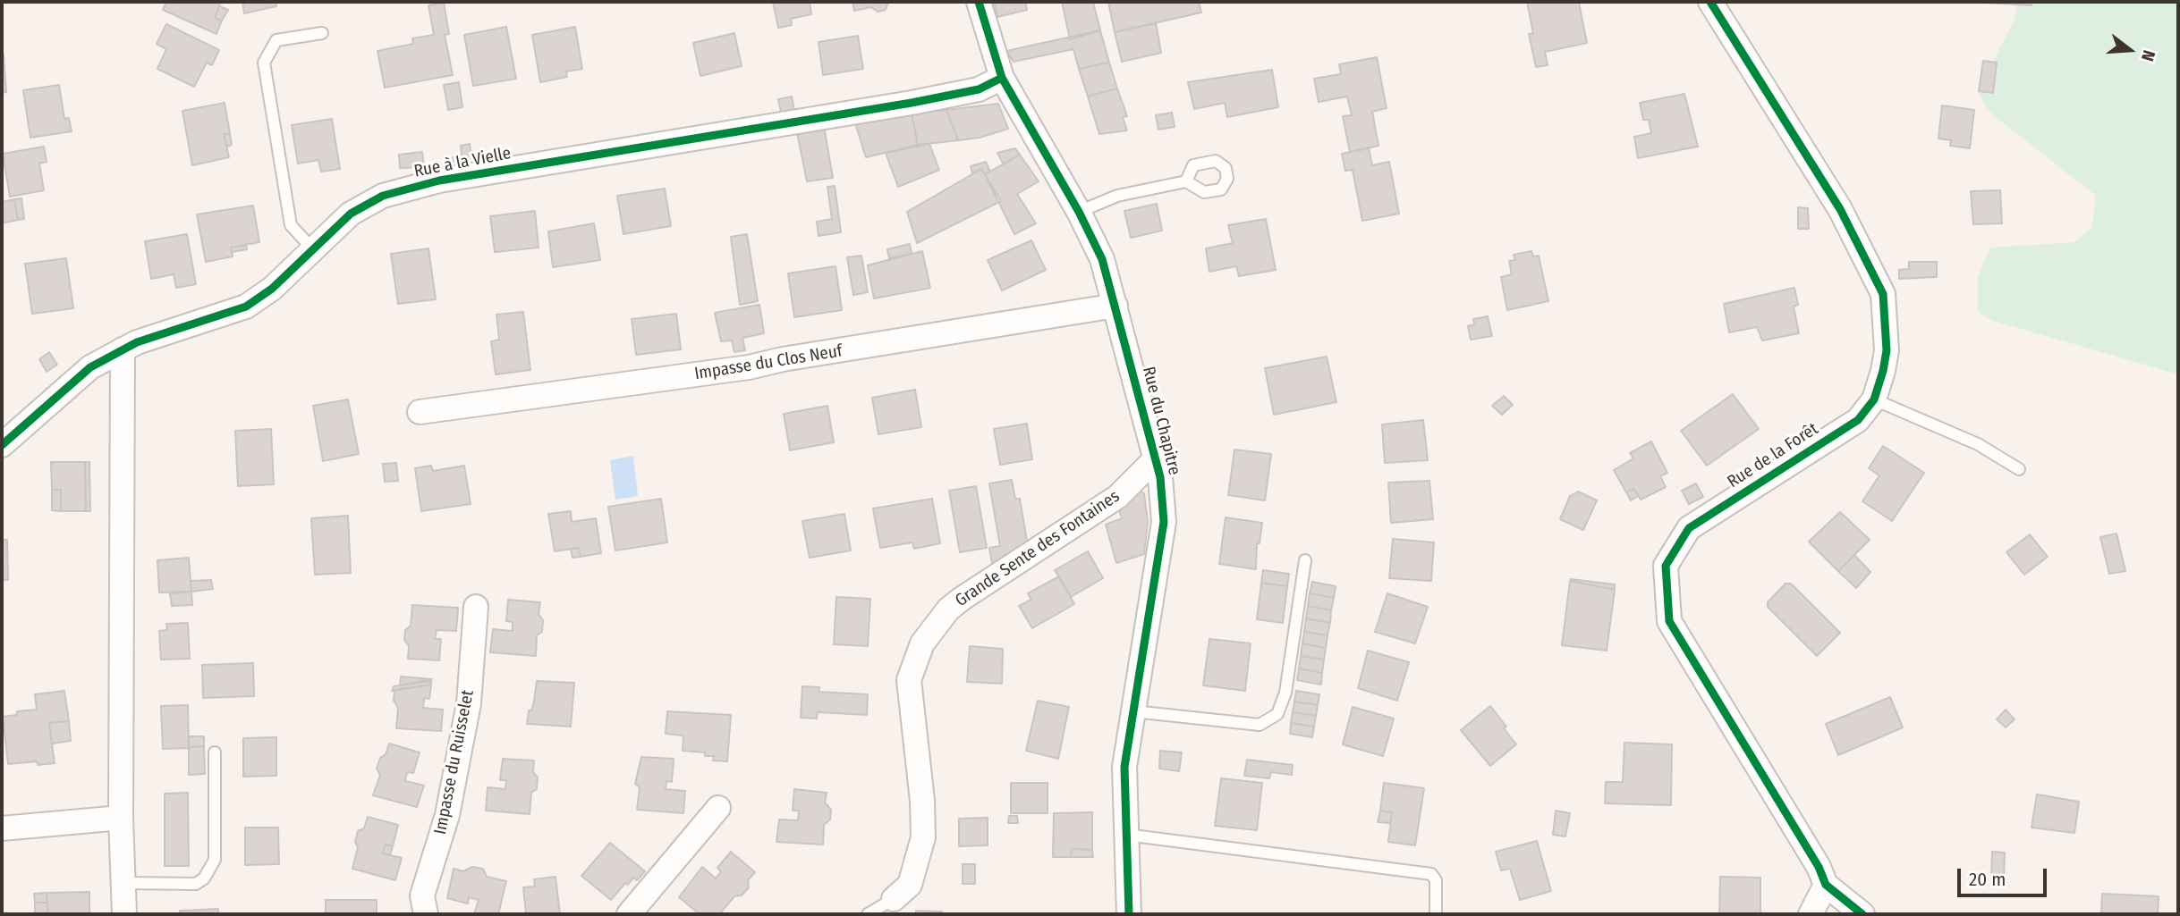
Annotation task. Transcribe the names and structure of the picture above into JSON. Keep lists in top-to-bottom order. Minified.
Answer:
{"streets":{"street":["Rue à la Vielle","Impasse du Clos Neuf","Rue du Chapitre","Rue de la Forêt","Grande Sente des Fontaines","Impasse du Ruisselet"]},"crossings":[["Rue à la Vielle","Rue du Chapitre"],["Impasse du Clos Neuf","Rue du Chapitre"],["Rue du Chapitre","Grande Sente des Fontaines"]],"scale_bar":"20 m","north":"right"}
